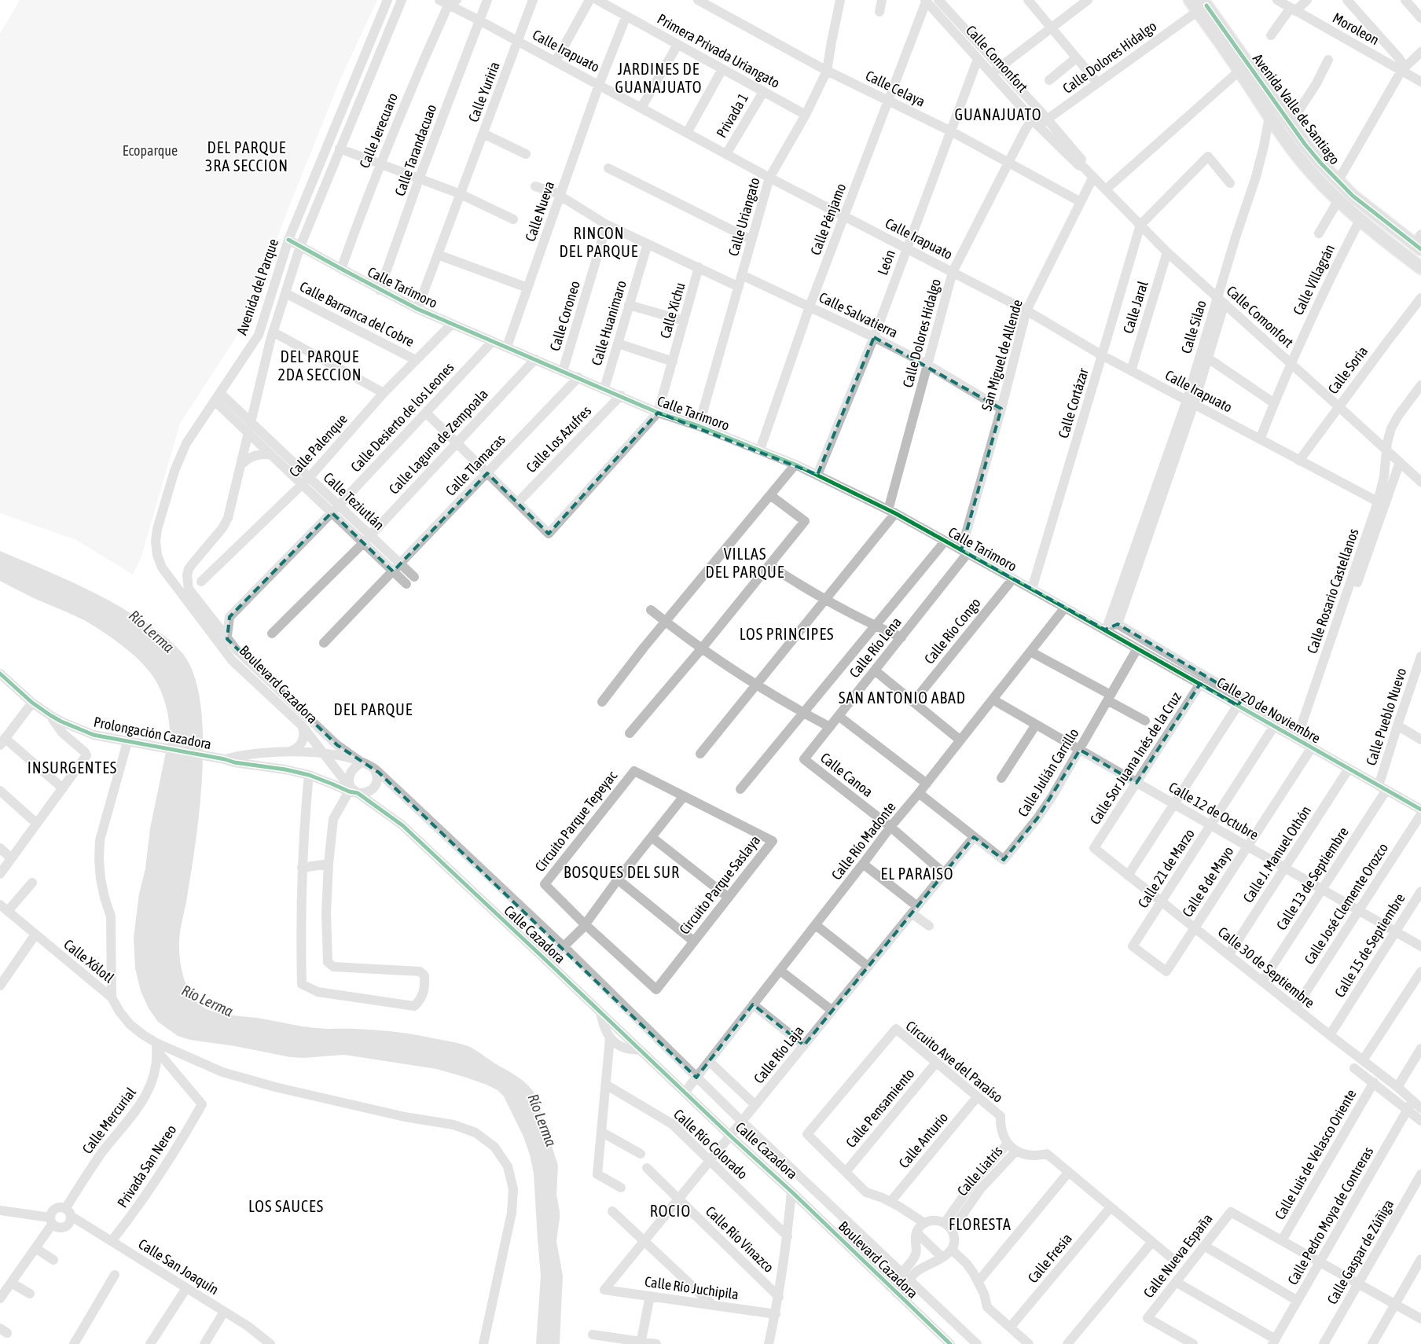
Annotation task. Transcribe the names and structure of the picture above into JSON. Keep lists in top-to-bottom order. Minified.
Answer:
{"streets":{"main road":["Avenida Valle de Santiago"],"street":["Moroleon","Calle Irapuato","Primera Privada Uriangato","Calle Dolores Hidalgo","Calle Comonfort","Calle Celaya","Calle Yuriria","Privada 1","Calle Jerecuaro","Calle Tarandacuao","Calle Nueva","Calle Uriangato","Calle Pénjamo","León","Calle Villagrán","Avenida del Parque","Calle Tarimoro","Calle Jaral","Calle Xichu","Calle Barranca del Cobre","Calle Salvatierra","Calle Coroneo","Calle Huanimaro","Calle Silao","San Miguel de Allende","Calle Soria","Calle Cortázar","Calle Desierto de los Leones","Calle Los Azufres","Calle Laguna de Zempoala","Calle Palenque","Calle Tlamacas","Calle Teziutlán","Calle Rosario Castellanos","Calle Río Congo","Calle Río Lena","Boulevard Cazadora","Calle 20 de Noviembre","Calle Pueblo Nuevo","Prolongación Cazadora","Calle Sor Juana Inés de la Cruz","Calle Julián Carrillo","Calle Canoa","Calle 12 de Octubre","Circuito Parque Tepeyac","Calle Río Madonte","Calle J. Manuel Othón","Calle 21 de Marzo","Calle 13 de Septiembre","Calle 8 de Mayo","Circuito Parque Saslaya","Calle José Clemente Orozco","Calle Cazadora","Calle 15 de Septiembre","Calle Xólotl","Calle 30 de Septiembre","Calle Río Laja","Circuito Ave del Paraíso","Calle Pensamiento","Calle Mercurial","Calle Anturio","Calle Río Colorado","Calle Luis de Velasco Oriente","Privada San Nereo","Calle Liatris","Calle Pedro Moya de Contreras","Calle Río Vinazco","Calle Gaspar de Zúñiga","Calle Nueva España","Calle Fresia","Calle San Joaquín","Calle Río Juchipila"]},"crossings":[["Calle Irapuato","Calle Dolores Hidalgo"],["Calle Irapuato","Calle Yuriria"],["Calle Irapuato","Privada 1"],["Calle Irapuato","Calle Jerecuaro"],["Calle Irapuato","Calle Tarandacuao"],["Calle Irapuato","Calle Nueva"],["Calle Irapuato","Calle Uriangato"],["Calle Irapuato","Calle Pénjamo"],["Calle Irapuato","León"],["Calle Irapuato","Calle Villagrán"],["Calle Irapuato","Calle Jaral"],["Calle Irapuato","Calle Silao"],["Calle Irapuato","San Miguel de Allende"],["Calle Irapuato","Calle Soria"],["Calle Irapuato","Calle Cortázar"],["Calle Irapuato","Calle Rosario Castellanos"],["Primera Privada Uriangato","Privada 1"],["Primera Privada Uriangato","Calle Nueva"],["Primera Privada Uriangato","Calle Uriangato"],["Calle Dolores Hidalgo","Calle Comonfort"],["Calle Dolores Hidalgo","Calle Celaya"],["Calle Dolores Hidalgo","Avenida Valle de Santiago"],["Calle Dolores Hidalgo","Calle Tarimoro"],["Calle Dolores Hidalgo","Calle Salvatierra"],["Calle Comonfort","Calle Pénjamo"],["Calle Comonfort","León"],["Calle Comonfort","Calle Villagrán"],["Calle Comonfort","Calle Jaral"],["Calle Comonfort","Calle Silao"],["Calle Comonfort","San Miguel de Allende"],["Calle Comonfort","Calle Soria"],["Calle Comonfort","Calle Cortázar"],["Calle Comonfort","Calle Rosario Castellanos"],["Calle Celaya","Calle Uriangato"],["Calle Celaya","Calle Pénjamo"],["Calle Celaya","León"],["Calle Celaya","San Miguel de Allende"],["Calle Yuriria","Calle Tarimoro"],["Avenida Valle de Santiago","Calle Villagrán"],["Avenida Valle de Santiago","Calle Silao"],["Calle Jerecuaro","Calle Tarimoro"],["Calle Tarandacuao","Calle Tarimoro"],["Calle Nueva","Calle Tarimoro"],["Calle Uriangato","Calle Tarimoro"],["Calle Uriangato","Calle Salvatierra"],["Calle Pénjamo","Calle Tarimoro"],["Calle Pénjamo","Calle Salvatierra"],["León","Calle Tarimoro"],["León","Calle Salvatierra"],["Avenida del Parque","Calle Tarimoro"],["Avenida del Parque","Calle Barranca del Cobre"],["Avenida del Parque","Calle Teziutlán"],["Avenida del Parque","Boulevard Cazadora"],["Calle Tarimoro","Calle Xichu"],["Calle Tarimoro","Calle Coroneo"],["Calle Tarimoro","Calle Huanimaro"],["Calle Tarimoro","Calle Silao"],["Calle Tarimoro","San Miguel de Allende"],["Calle Tarimoro","Calle Cortázar"],["Calle Tarimoro","Calle Desierto de los Leones"],["Calle Tarimoro","Calle Los Azufres"],["Calle Tarimoro","Calle Laguna de Zempoala"],["Calle Tarimoro","Calle Palenque"],["Calle Tarimoro","Calle Tlamacas"],["Calle Tarimoro","Calle Río Congo"],["Calle Tarimoro","Calle Río Lena"],["Calle Tarimoro","Calle 20 de Noviembre"],["Calle Tarimoro","Calle Río Madonte"],["Calle Xichu","Calle Huanimaro"],["Calle Barranca del Cobre","Calle Palenque"],["Calle Salvatierra","San Miguel de Allende"],["Calle Silao","Calle 20 de Noviembre"],["San Miguel de Allende","Calle Río Lena"],["Calle Desierto de los Leones","Calle Teziutlán"],["Calle Desierto de los Leones","Boulevard Cazadora"],["Calle Laguna de Zempoala","Calle Teziutlán"],["Calle Palenque","Calle Teziutlán"],["Calle Tlamacas","Calle Teziutlán"],["Calle Rosario Castellanos","Calle 20 de Noviembre"],["Calle Río Lena","Calle Canoa"],["Boulevard Cazadora","Calle Cazadora"],["Boulevard Cazadora","Calle Río Laja"],["Calle 20 de Noviembre","Calle Pueblo Nuevo"],["Calle 20 de Noviembre","Calle Sor Juana Inés de la Cruz"],["Calle 20 de Noviembre","Calle Julián Carrillo"],["Calle 20 de Noviembre","Calle J. Manuel Othón"],["Calle 20 de Noviembre","Calle 21 de Marzo"],["Calle 20 de Noviembre","Calle 13 de Septiembre"],["Calle 20 de Noviembre","Calle 8 de Mayo"],["Calle Pueblo Nuevo","Calle 13 de Septiembre"],["Prolongación Cazadora","Calle Cazadora"],["Calle Sor Juana Inés de la Cruz","Calle 12 de Octubre"],["Calle Sor Juana Inés de la Cruz","Calle 30 de Septiembre"],["Calle Julián Carrillo","Calle 12 de Octubre"],["Calle Julián Carrillo","Calle Río Laja"],["Calle Canoa","Calle Río Madonte"],["Calle Canoa","Calle Río Laja"],["Calle 12 de Octubre","Calle Río Madonte"],["Calle 12 de Octubre","Calle J. Manuel Othón"],["Calle 12 de Octubre","Calle 21 de Marzo"],["Calle 12 de Octubre","Calle 13 de Septiembre"],["Calle 12 de Octubre","Calle 8 de Mayo"],["Calle 12 de Octubre","Calle José Clemente Orozco"],["Calle 12 de Octubre","Calle 15 de Septiembre"],["Circuito Parque Tepeyac","Circuito Parque Saslaya"],["Calle Río Madonte","Calle Cazadora"],["Calle J. Manuel Othón","Calle 30 de Septiembre"],["Calle 21 de Marzo","Calle 8 de Mayo"],["Calle 21 de Marzo","Calle 30 de Septiembre"],["Calle 13 de Septiembre","Calle 30 de Septiembre"],["Calle 8 de Mayo","Calle 30 de Septiembre"],["Calle José Clemente Orozco","Calle 30 de Septiembre"],["Calle Cazadora","Calle Río Laja"],["Calle 15 de Septiembre","Calle 30 de Septiembre"],["Calle Xólotl","Calle Mercurial"],["Calle Xólotl","Privada San Nereo"],["Calle 30 de Septiembre","Calle Luis de Velasco Oriente"],["Calle 30 de Septiembre","Calle Pedro Moya de Contreras"],["Calle Río Laja","Calle Río Colorado"],["Calle Río Laja","Calle Río Vinazco"],["Calle Río Laja","Calle Río Juchipila"],["Circuito Ave del Paraíso","Calle Pensamiento"],["Circuito Ave del Paraíso","Calle Anturio"],["Circuito Ave del Paraíso","Calle Liatris"],["Circuito Ave del Paraíso","Calle Fresia"],["Calle Mercurial","Privada San Nereo"],["Calle Mercurial","Calle San Joaquín"],["Calle Luis de Velasco Oriente","Calle Nueva España"],["Privada San Nereo","Calle San Joaquín"]],"districts":["JARDINES DE GUANAJUATO","GUANAJUATO","DEL PARQUE 3RA SECCION","RINCON DEL PARQUE","DEL PARQUE 2DA SECCION","VILLAS DEL PARQUE","LOS PRINCIPES","SAN ANTONIO ABAD","DEL PARQUE","INSURGENTES","BOSQUES DEL SUR","EL PARAISO","LOS SAUCES","ROCIO","FLORESTA"],"water":["Río Lerma"],"parks":["Ecoparque"]}
